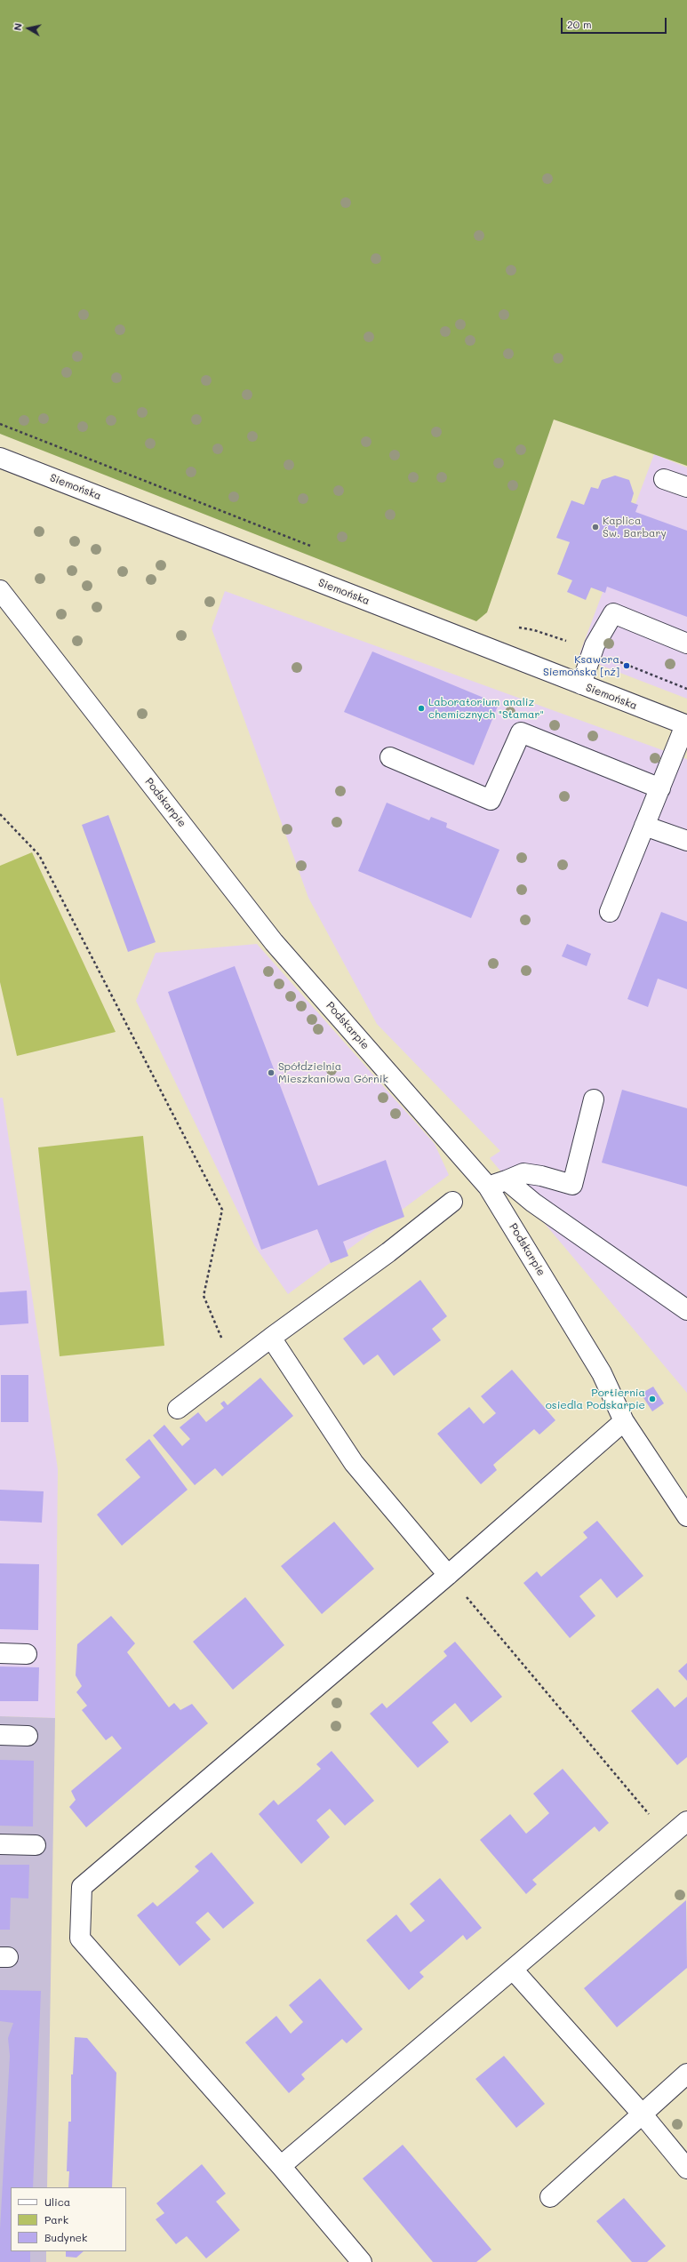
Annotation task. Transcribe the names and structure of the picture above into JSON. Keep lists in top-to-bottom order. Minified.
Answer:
{"streets":{"street":["Siemońska","Podskarpie"]},"places":["Kaplica Św. Barbary","Ksawera Siemońska [nż]","Laboratorium analiz chemicznych \"Stamar\"","Spółdzielnia Mieszkaniowa Górnik","Portiernia osiedla Podskarpie"],"legend":["Ulica","Park","Budynek"],"scale_bar":"20 m","north":"left"}
